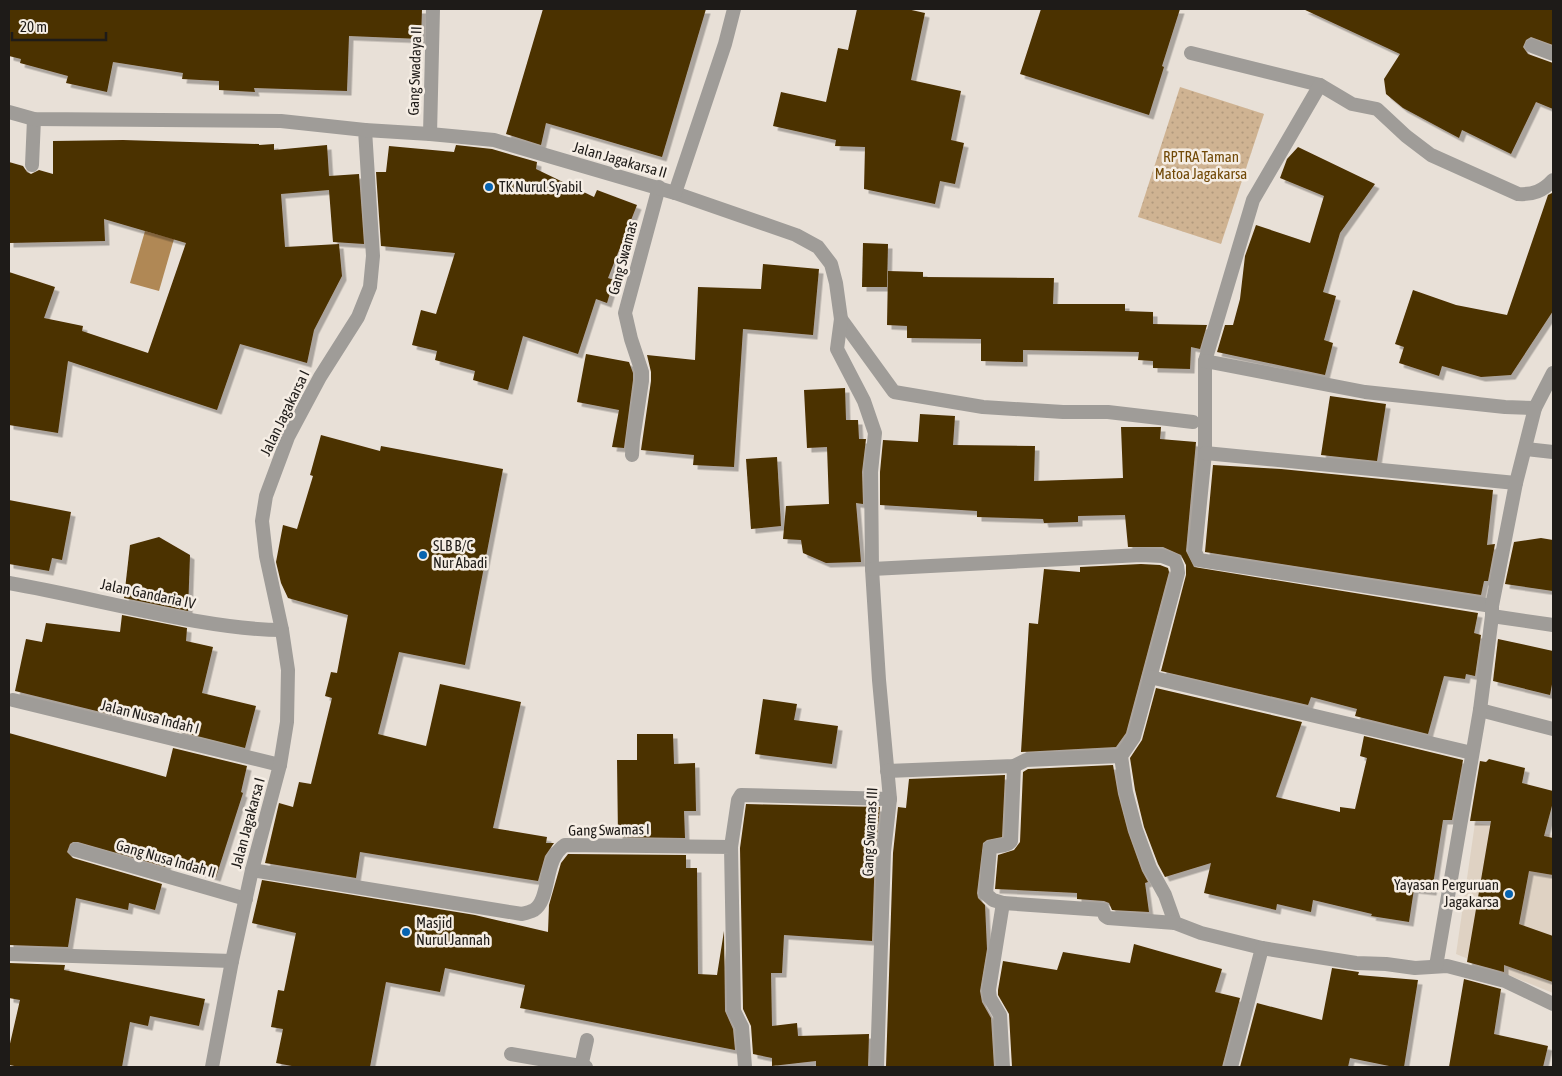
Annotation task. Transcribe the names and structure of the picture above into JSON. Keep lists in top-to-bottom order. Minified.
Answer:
{"streets":{"street":["Gang Swadaya II","Jalan Jagakarsa II","Gang Swamas","Jalan Jagakarsa I","Jalan Gandaria IV","Jalan Nusa Indah I","Gang Swamas I","Gang Swamas III","Gang Nusa Indah II"]},"crossings":[["Gang Swadaya II","Jalan Jagakarsa II"],["Jalan Jagakarsa II","Gang Swamas"],["Jalan Jagakarsa II","Jalan Jagakarsa I"],["Jalan Jagakarsa I","Jalan Gandaria IV"],["Jalan Jagakarsa I","Jalan Nusa Indah I"],["Jalan Jagakarsa I","Gang Swamas I"],["Jalan Jagakarsa I","Gang Nusa Indah II"]],"parks":["RPTRA Taman Matoa Jagakarsa"],"places":["TK Nurul Syabil","SLB B/C Nur Abadi","Yayasan Perguruan Jagakarsa","Masjid Nurul Jannah"],"scale_bar":"20 m"}
